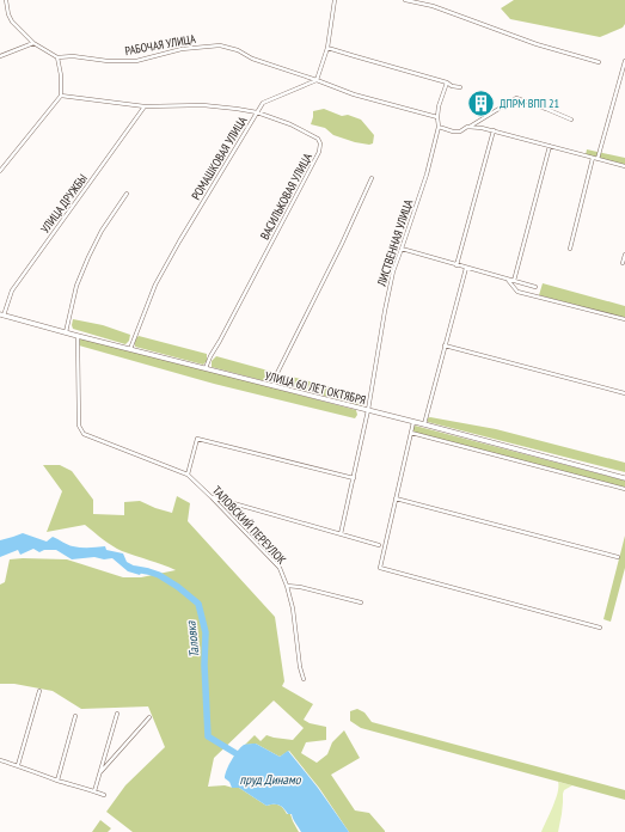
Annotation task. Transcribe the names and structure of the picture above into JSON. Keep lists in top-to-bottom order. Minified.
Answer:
{"streets":{"street":["РАБОЧАЯ УЛИЦА","РОМАШКОВАЯ УЛИЦА","ВАСИЛЬКОВАЯ УЛИЦА","УЛИЦА ДРУЖБЫ","ЛИСТВЕННАЯ УЛИЦА","УЛИЦА 60 ЛЕТ ОКТЯБРЯ","ТАЛОВСКИЙ ПЕРЕУЛОК"]},"crossings":[["РАБОЧАЯ УЛИЦА","РОМАШКОВАЯ УЛИЦА"],["РАБОЧАЯ УЛИЦА","ЛИСТВЕННАЯ УЛИЦА"],["РОМАШКОВАЯ УЛИЦА","ВАСИЛЬКОВАЯ УЛИЦА"],["РОМАШКОВАЯ УЛИЦА","УЛИЦА 60 ЛЕТ ОКТЯБРЯ"],["ВАСИЛЬКОВАЯ УЛИЦА","УЛИЦА ДРУЖБЫ"],["ВАСИЛЬКОВАЯ УЛИЦА","УЛИЦА 60 ЛЕТ ОКТЯБРЯ"],["УЛИЦА ДРУЖБЫ","УЛИЦА 60 ЛЕТ ОКТЯБРЯ"],["ЛИСТВЕННАЯ УЛИЦА","УЛИЦА 60 ЛЕТ ОКТЯБРЯ"]],"water":["Таловка","пруд Динамо"],"places":{"building":["ДПРМ ВПП 21"]}}
